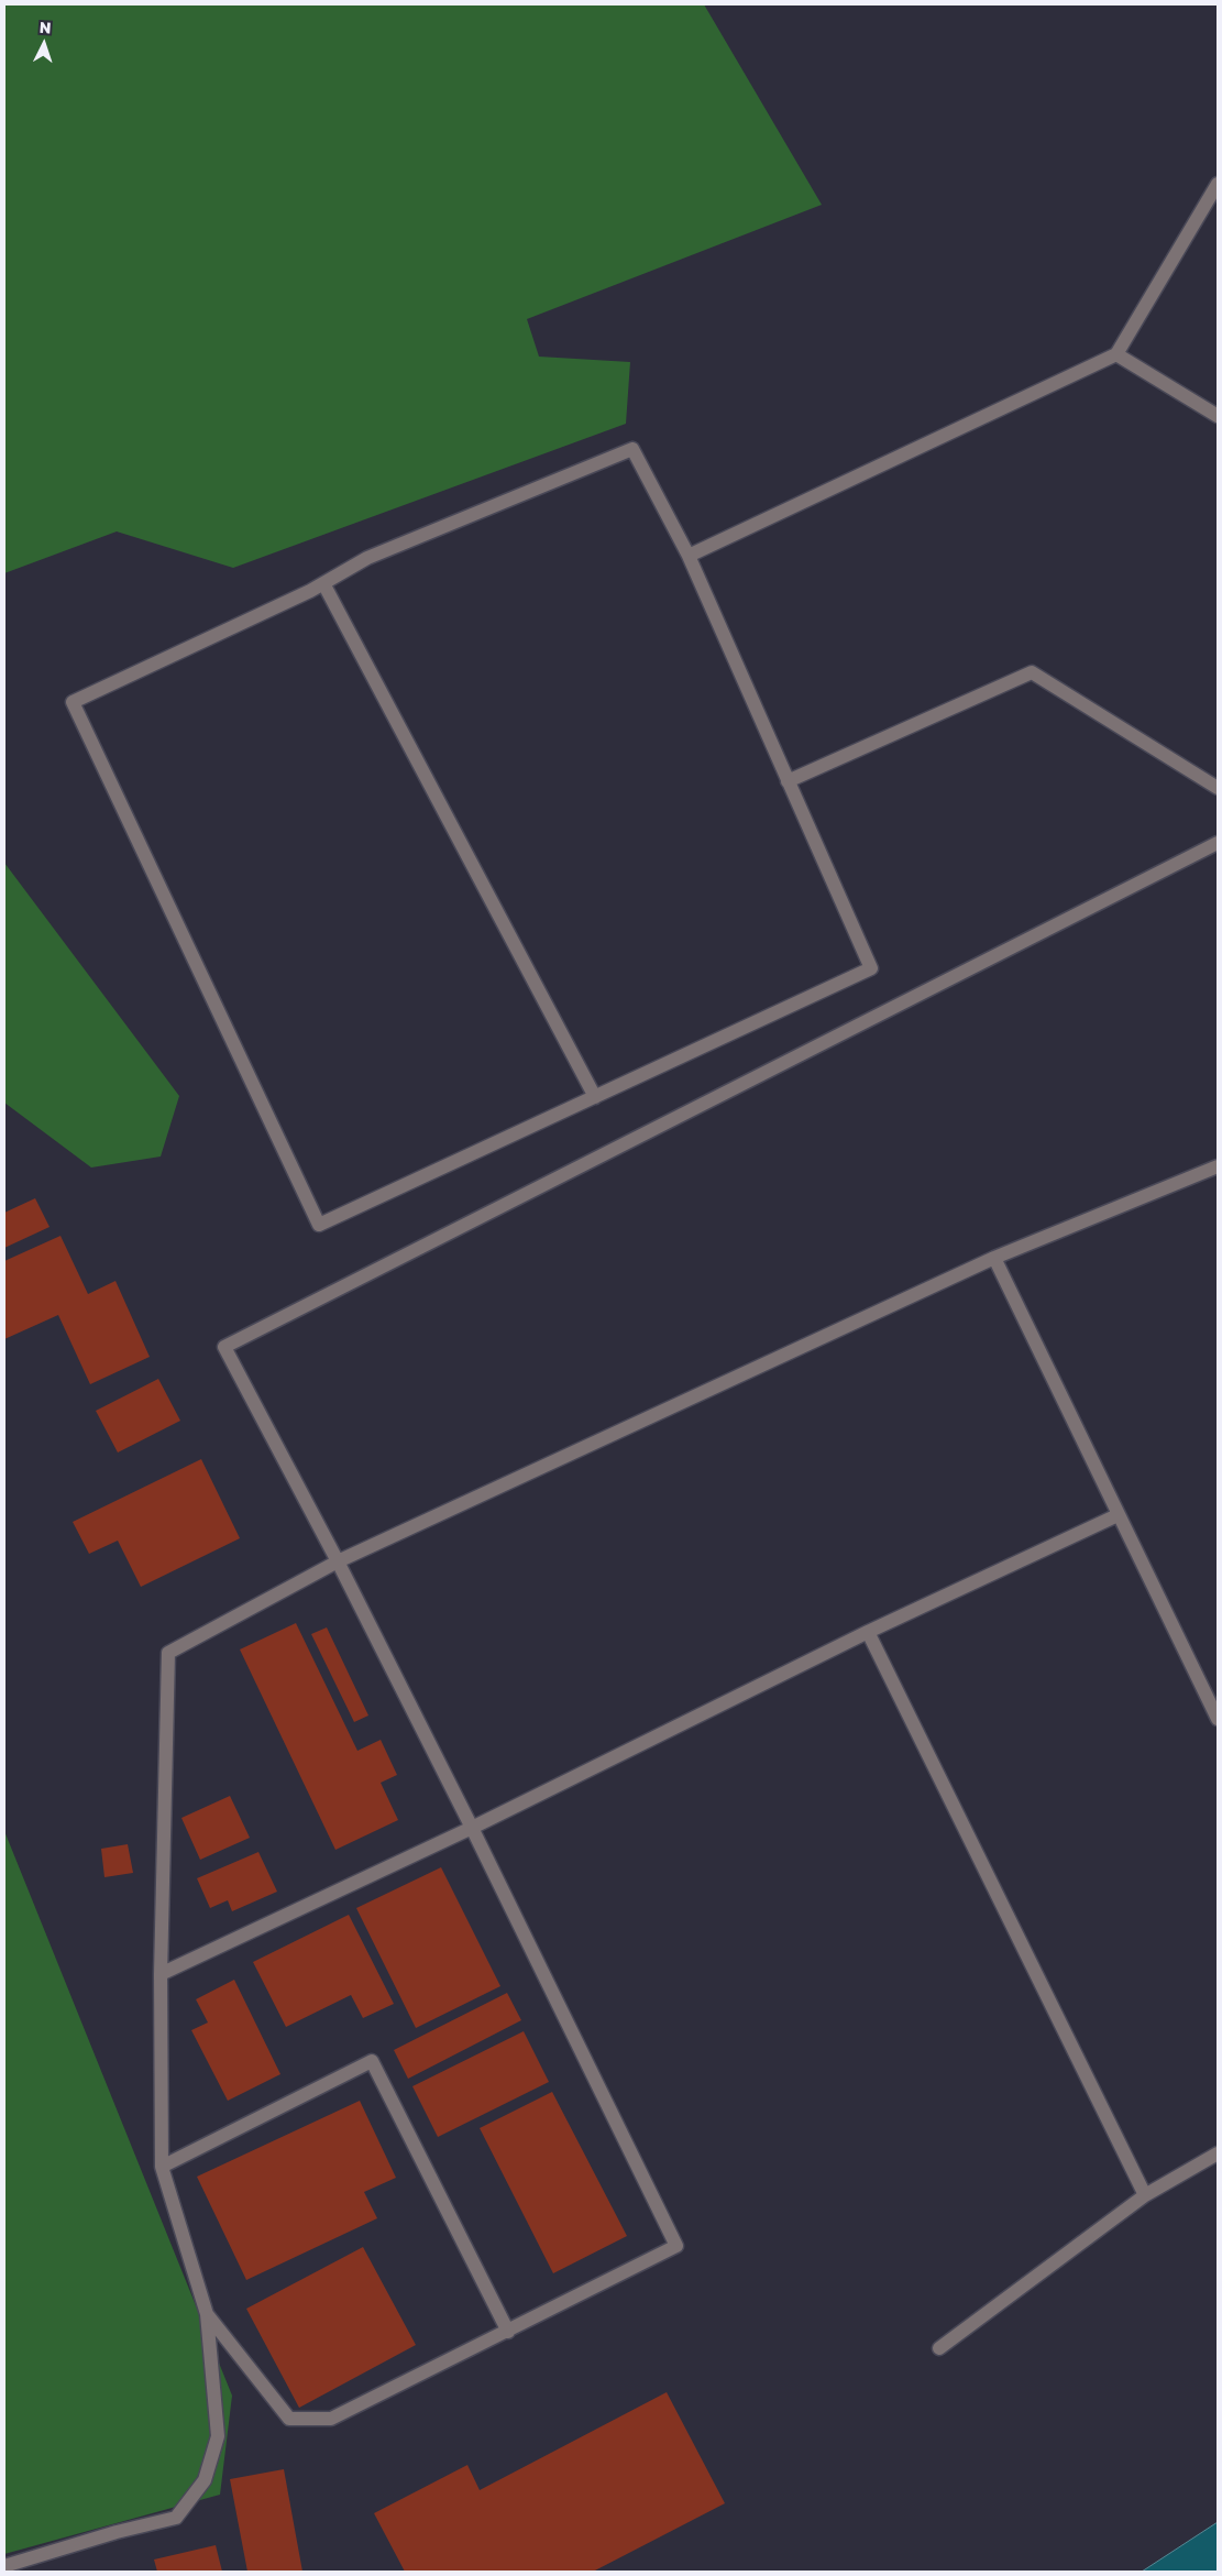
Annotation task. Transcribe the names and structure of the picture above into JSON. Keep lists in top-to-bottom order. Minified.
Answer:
{"north":"top"}
